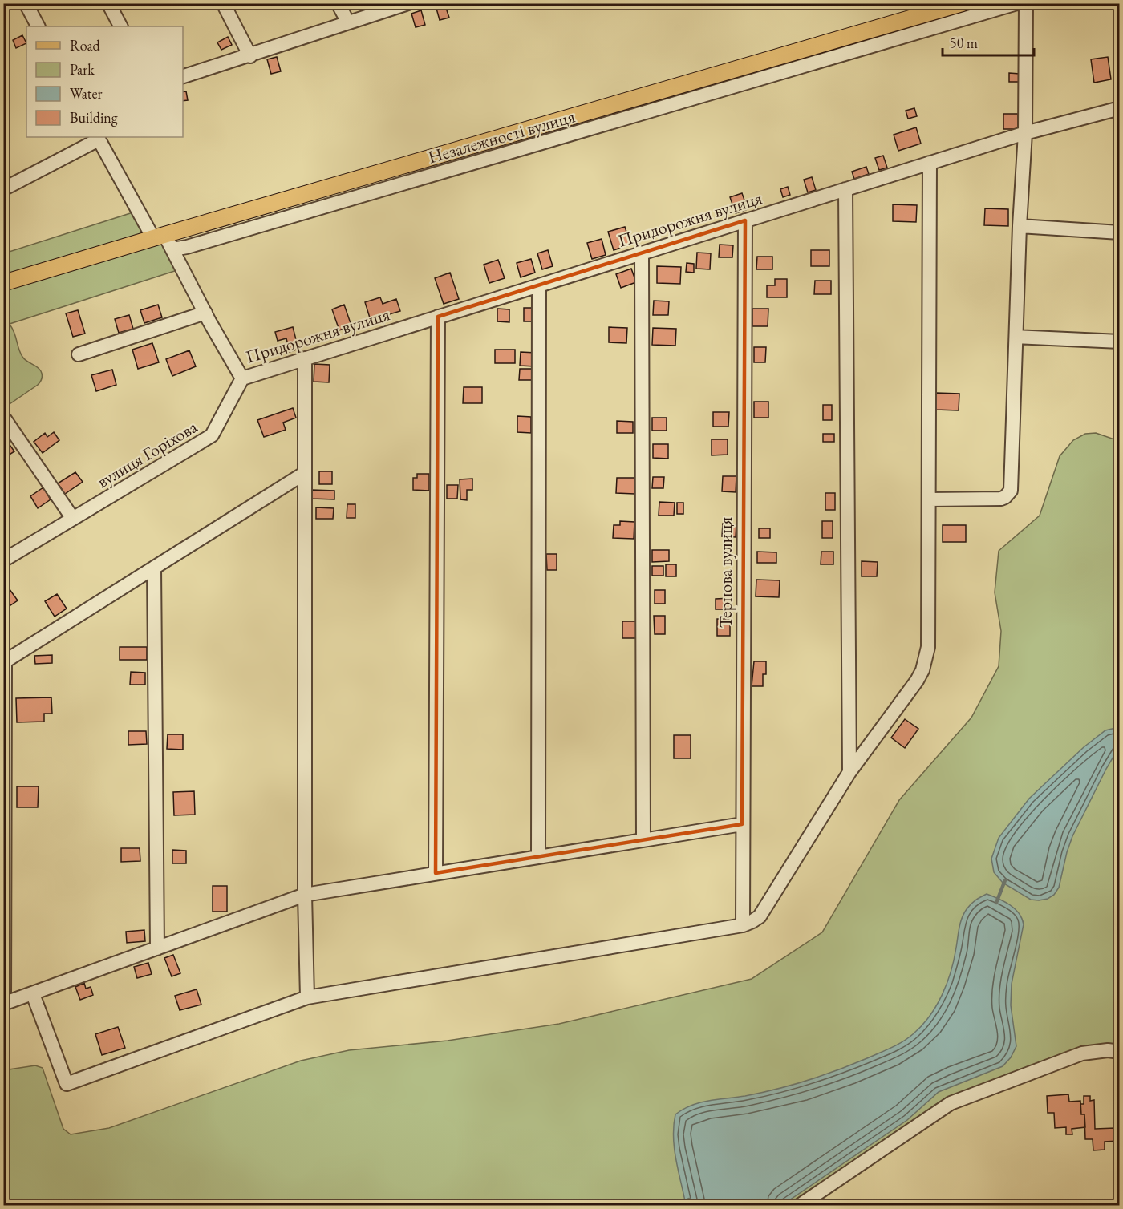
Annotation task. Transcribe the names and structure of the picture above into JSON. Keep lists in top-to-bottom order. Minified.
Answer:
{"streets":{"street":["Незалежності вулиця","Придорожня вулиця","вулиця Горіхова","Тернова вулиця"]},"crossings":[["Придорожня вулиця","вулиця Горіхова"],["Придорожня вулиця","Тернова вулиця"]],"legend":["Road","Park","Water","Building"],"scale_bar":"50 m"}
